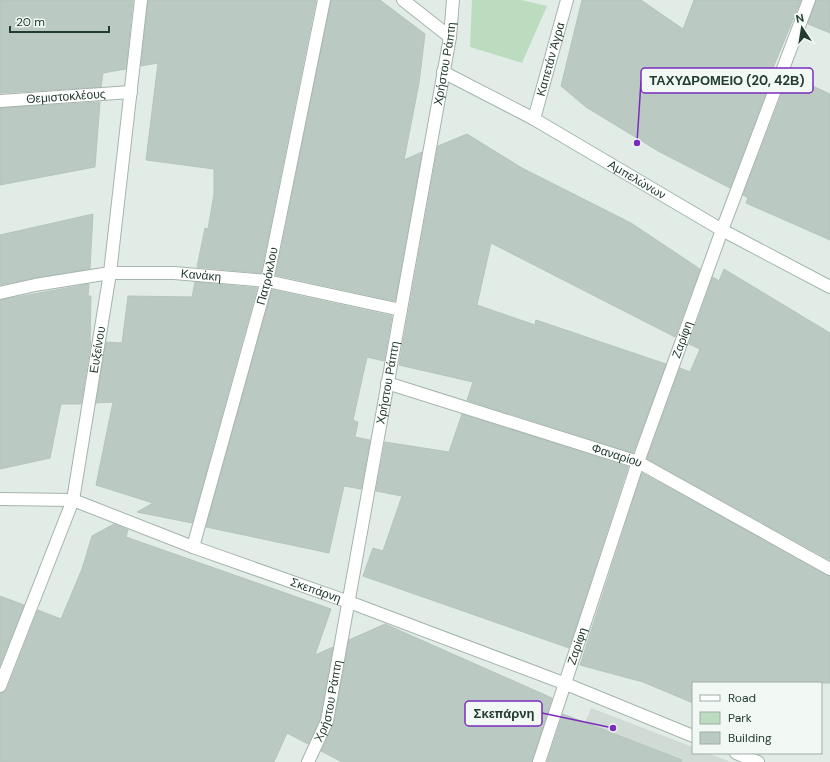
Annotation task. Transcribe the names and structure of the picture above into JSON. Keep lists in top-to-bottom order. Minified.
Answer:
{"streets":{"street":["Καπετάν Άγρα","Χρήστου Ράπτη","Θεμιστοκλέους","Αμπελώνων","Κανάκη","Πατρόκλου","Ζαρίφη","Ευξείνου","Φαναρίου","Σκεπάρνη"]},"crossings":[["Καπετάν Άγρα","Αμπελώνων"],["Χρήστου Ράπτη","Αμπελώνων"],["Χρήστου Ράπτη","Κανάκη"],["Χρήστου Ράπτη","Φαναρίου"],["Χρήστου Ράπτη","Σκεπάρνη"],["Θεμιστοκλέους","Ευξείνου"],["Αμπελώνων","Ζαρίφη"],["Κανάκη","Πατρόκλου"],["Κανάκη","Ευξείνου"],["Πατρόκλου","Σκεπάρνη"],["Ζαρίφη","Φαναρίου"],["Ζαρίφη","Σκεπάρνη"],["Ευξείνου","Σκεπάρνη"]],"places":["ΤΑΧΥΔΡΟΜΕΙΟ (20, 42Β)","Σκεπάρνη"],"legend":["Road","Park","Building"],"scale_bar":"20 m","north":"top"}
